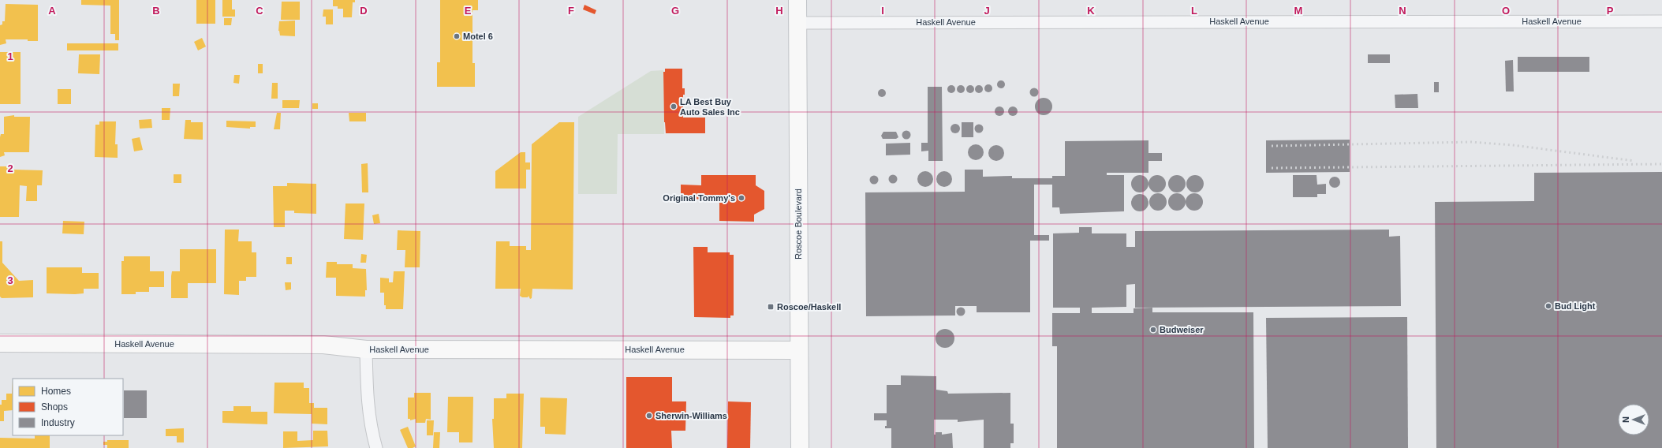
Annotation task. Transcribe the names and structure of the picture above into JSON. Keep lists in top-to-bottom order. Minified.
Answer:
{"streets":{"main road":["Haskell Avenue","Roscoe Boulevard"]},"crossings":[["Haskell Avenue","Roscoe Boulevard"]],"places":{"other":["Motel 6","LA Best Buy Auto Sales Inc","Original Tommy's","Bud Light","Budweiser","Sherwin-Williams"],"transit":["Roscoe/Haskell"]},"legend":["Homes","Shops","Industry"],"north":"left","grid":{"columns":["A","B","C","D","E","F","G","H","I","J","K","L","M","N","O","P"],"rows":["1","2","3"]}}
